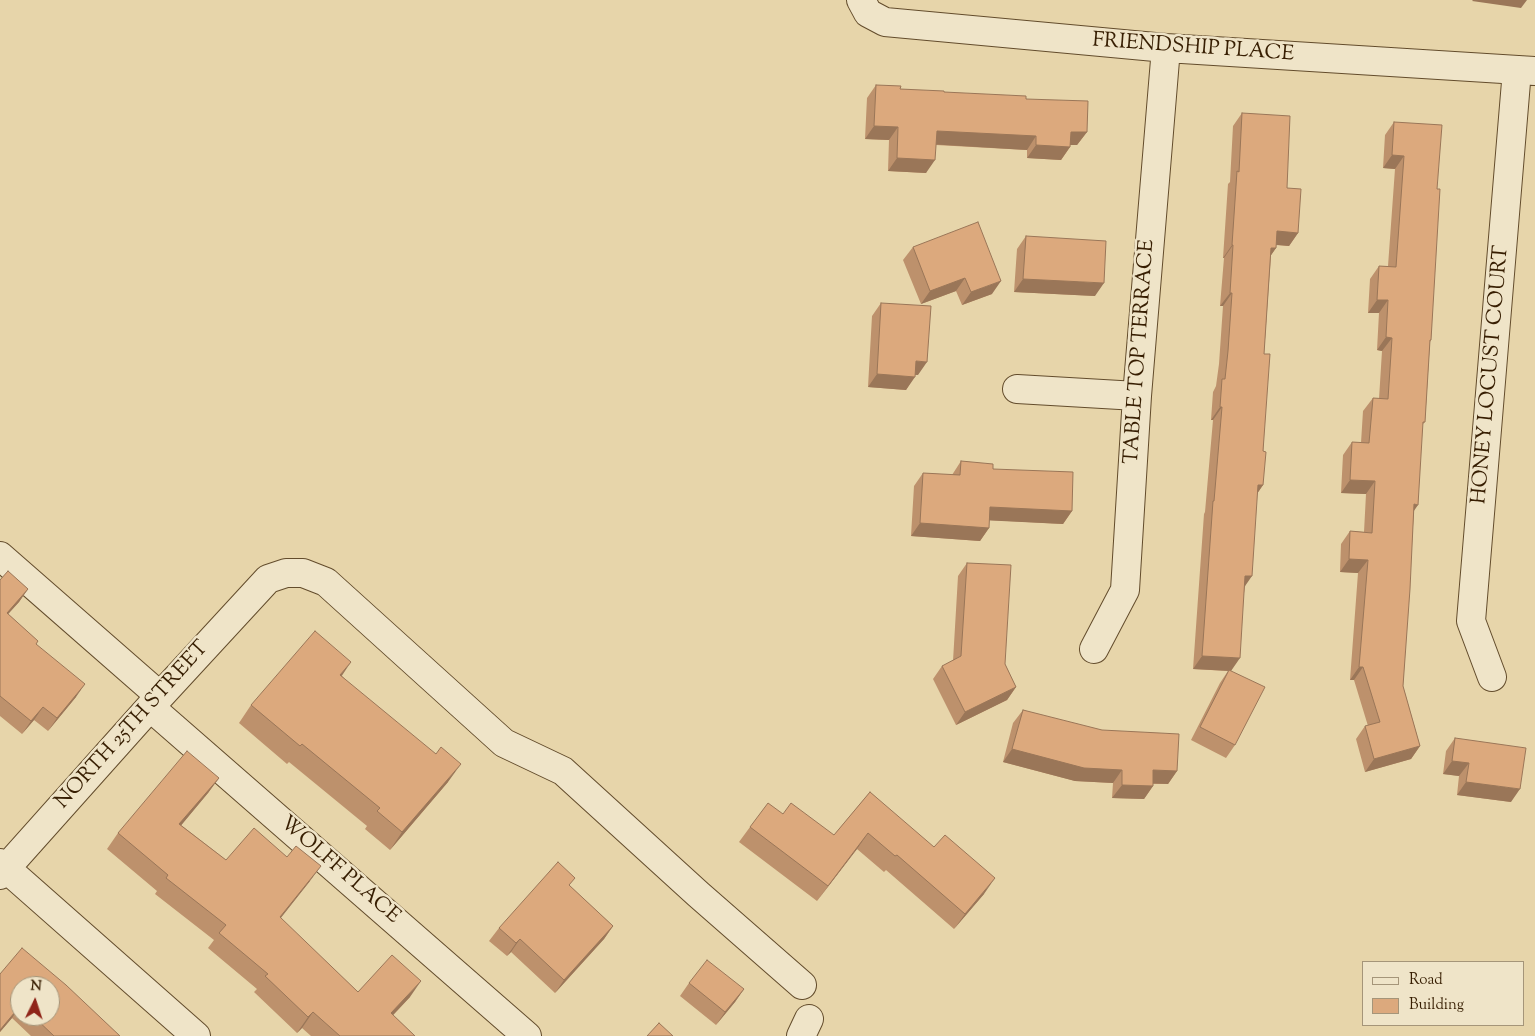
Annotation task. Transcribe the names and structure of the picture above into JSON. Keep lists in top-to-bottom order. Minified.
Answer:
{"streets":{"street":["FRIENDSHIP PLACE","TABLE TOP TERRACE","HONEY LOCUST COURT","NORTH 25TH STREET","WOLFF PLACE"]},"crossings":[["FRIENDSHIP PLACE","TABLE TOP TERRACE"],["FRIENDSHIP PLACE","HONEY LOCUST COURT"],["NORTH 25TH STREET","WOLFF PLACE"]],"legend":["Road","Building"],"north":"top"}
